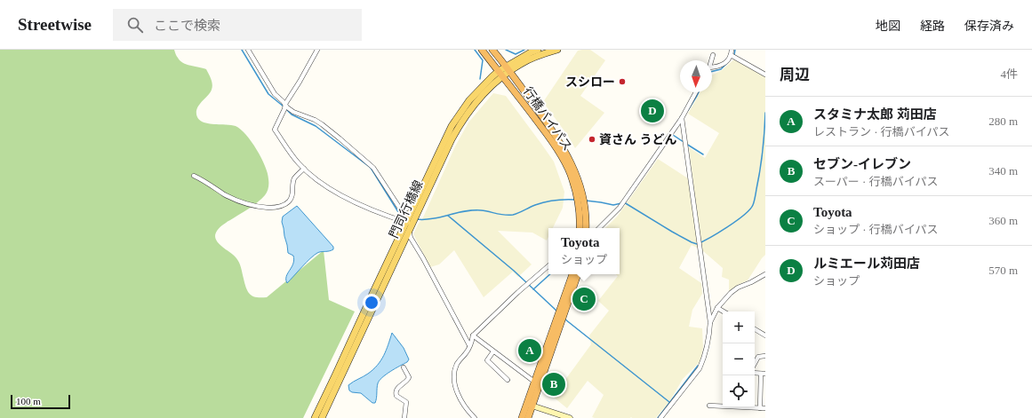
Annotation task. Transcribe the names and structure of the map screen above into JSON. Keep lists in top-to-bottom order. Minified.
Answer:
{"streets":{"highway":["行橋バイパス"],"main road":["門司行橋線"]},"crossings":[["行橋バイパス","門司行橋線"]],"places":["スシロー","資さん うどん"],"scale_bar":"100 m","north":"bottom","page":{"header":"Streetwise","search":"ここで検索","nav":["地図","経路","保存済み"],"heading":["周辺","4件"],"list":[{"mark":"A","name":"スタミナ太郎 苅田店","note":"レストラン · 行橋バイパス","value":"280 m"},{"mark":"B","name":"セブン-イレブン","note":"スーパー · 行橋バイパス","value":"340 m"},{"mark":"C","name":"Toyota","note":"ショップ · 行橋バイパス","value":"360 m"},{"mark":"D","name":"ルミエール苅田店","note":"ショップ","value":"570 m"}],"pins":["D","C","A","B"],"popup":["Toyota","ショップ"],"map_buttons":["+","−"],"scale":"100 m"}}
